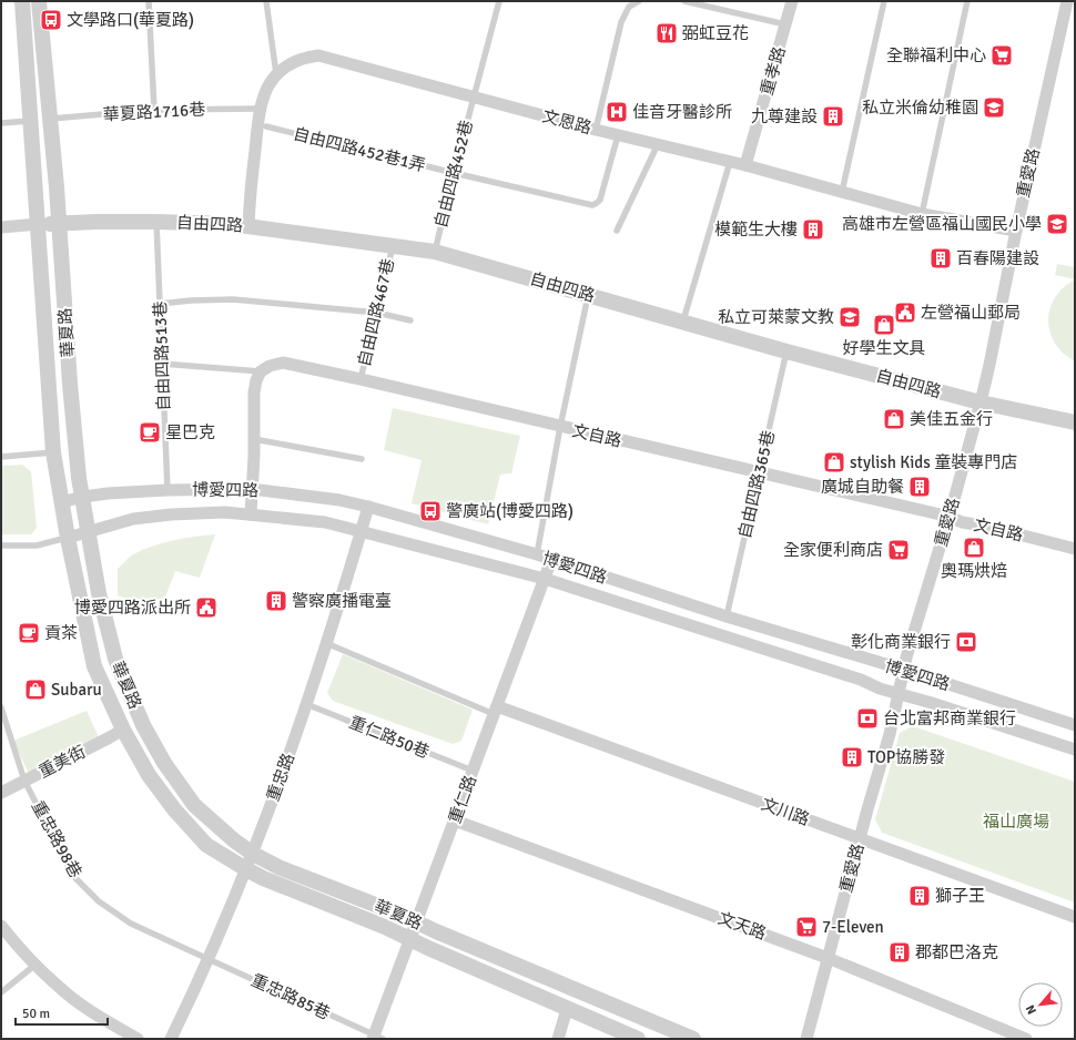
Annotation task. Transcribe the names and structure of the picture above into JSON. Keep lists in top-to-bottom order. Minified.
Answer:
{"streets":{"street":["重孝路","文恩路","重愛路","自由四路","華夏路","文自路","博愛四路","重美街","重忠路","重仁路","文川路","文天路"],"lane":["華夏路1716巷","自由四路452巷1弄","自由四路452巷","自由四路467巷","自由四路513巷","自由四路365巷","重仁路50巷","重忠路98巷","重忠路85巷"]},"crossings":[["重孝路","文恩路"],["華夏路1716巷","文恩路"],["華夏路1716巷","華夏路"],["文恩路","自由四路452巷1弄"],["文恩路","重愛路"],["文恩路","自由四路452巷"],["文恩路","自由四路"],["自由四路452巷1弄","自由四路452巷"],["重愛路","自由四路"],["重愛路","文自路"],["重愛路","博愛四路"],["重愛路","文川路"],["重愛路","文天路"],["自由四路452巷","自由四路"],["自由四路","自由四路467巷"],["自由四路","華夏路"],["自由四路","自由四路513巷"],["自由四路","自由四路365巷"],["自由四路467巷","文自路"],["華夏路","博愛四路"],["華夏路","重美街"],["華夏路","重忠路"],["華夏路","重仁路"],["自由四路513巷","博愛四路"],["文自路","自由四路365巷"],["自由四路365巷","博愛四路"],["博愛四路","重忠路"],["博愛四路","重仁路"],["重仁路50巷","重忠路"],["重仁路50巷","重仁路"],["重美街","重忠路98巷"],["重忠路","重忠路98巷"],["重忠路","重忠路85巷"],["重仁路","文川路"],["重仁路","文天路"],["重仁路","重忠路85巷"],["重忠路98巷","重忠路85巷"]],"parks":["福山廣場"],"places":{"bus stop":["文學路口(華夏路)","警廣站(博愛四路)"],"restaurant":["弼虹豆花"],"supermarket":["全聯福利中心","全家便利商店","7-Eleven"],"school or university":["私立米倫幼稚園","高雄市左營區福山國民小學","私立可萊蒙文教"],"hospital":["佳音牙醫診所"],"building":["九尊建設","模範生大樓","百春陽建設","廣城自助餐","警察廣播電臺","TOP協勝發","獅子王","郡都巴洛克"],"public building":["左營福山郵局","博愛四路派出所"],"shop":["好學生文具","美佳五金行","stylish Kids 童裝專門店","奧瑪烘焙","Subaru"],"cafe":["星巴克","貢茶"],"bank":["彰化商業銀行","台北富邦商業銀行"]},"scale_bar":"50 m","north":"bottom left"}
